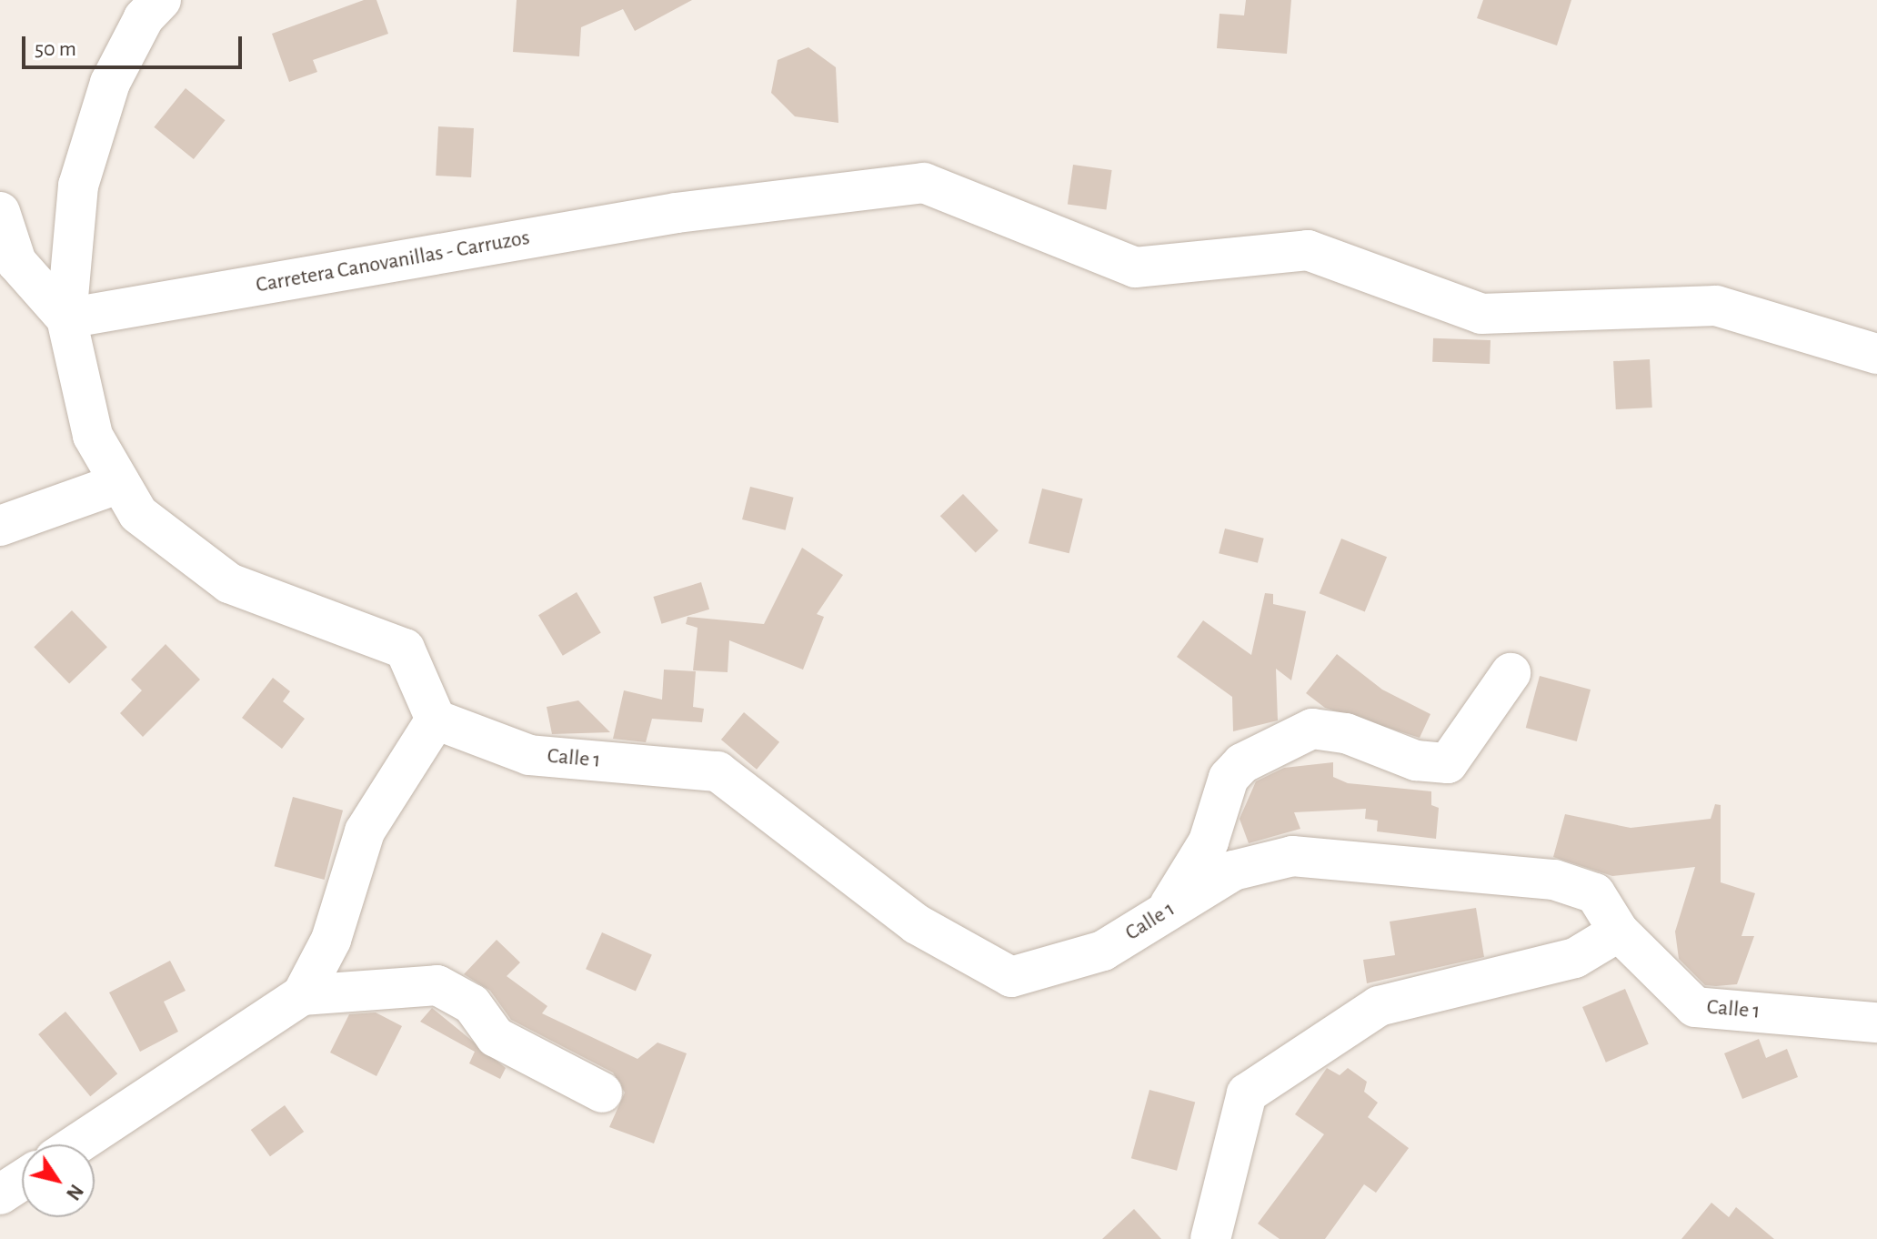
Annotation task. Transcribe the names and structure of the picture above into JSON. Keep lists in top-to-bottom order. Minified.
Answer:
{"streets":{"street":["Carretera Canovanillas - Carruzos","Calle 1"]},"scale_bar":"50 m","north":"bottom right"}
